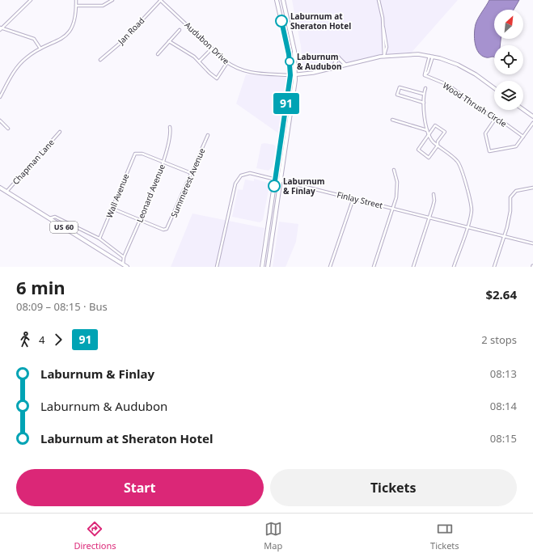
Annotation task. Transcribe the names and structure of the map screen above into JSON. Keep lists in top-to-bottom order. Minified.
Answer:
{"streets":{"main road":["US 60"],"street":["Jan Road","Audubon Drive","Wood Thrush Circle","Chapman Lane","Summerest Avenue","Leonard Avenue","Wall Avenue","Finlay Street"]},"crossings":[["Jan Road","Audubon Drive"],["Audubon Drive","Wood Thrush Circle"],["Chapman Lane","US 60"],["Summerest Avenue","Leonard Avenue"],["Leonard Avenue","Wall Avenue"]],"places":["Laburnum at Sheraton Hotel","Laburnum & Audubon","Laburnum & Finlay"],"lines":["bus line 91"],"north":"top right","page":{"on_map":"91","heading":["6 min","08:09 – 08:15 · Bus","$2.64"],"legs":["4","91","2 stops"],"list":[{"name":"Laburnum & Finlay","value":"08:13"},{"name":"Laburnum & Audubon","value":"08:14"},{"name":"Laburnum at Sheraton Hotel","value":"08:15"}],"buttons":["Start","Tickets"],"tabs":["Directions","Map","Tickets"]}}
